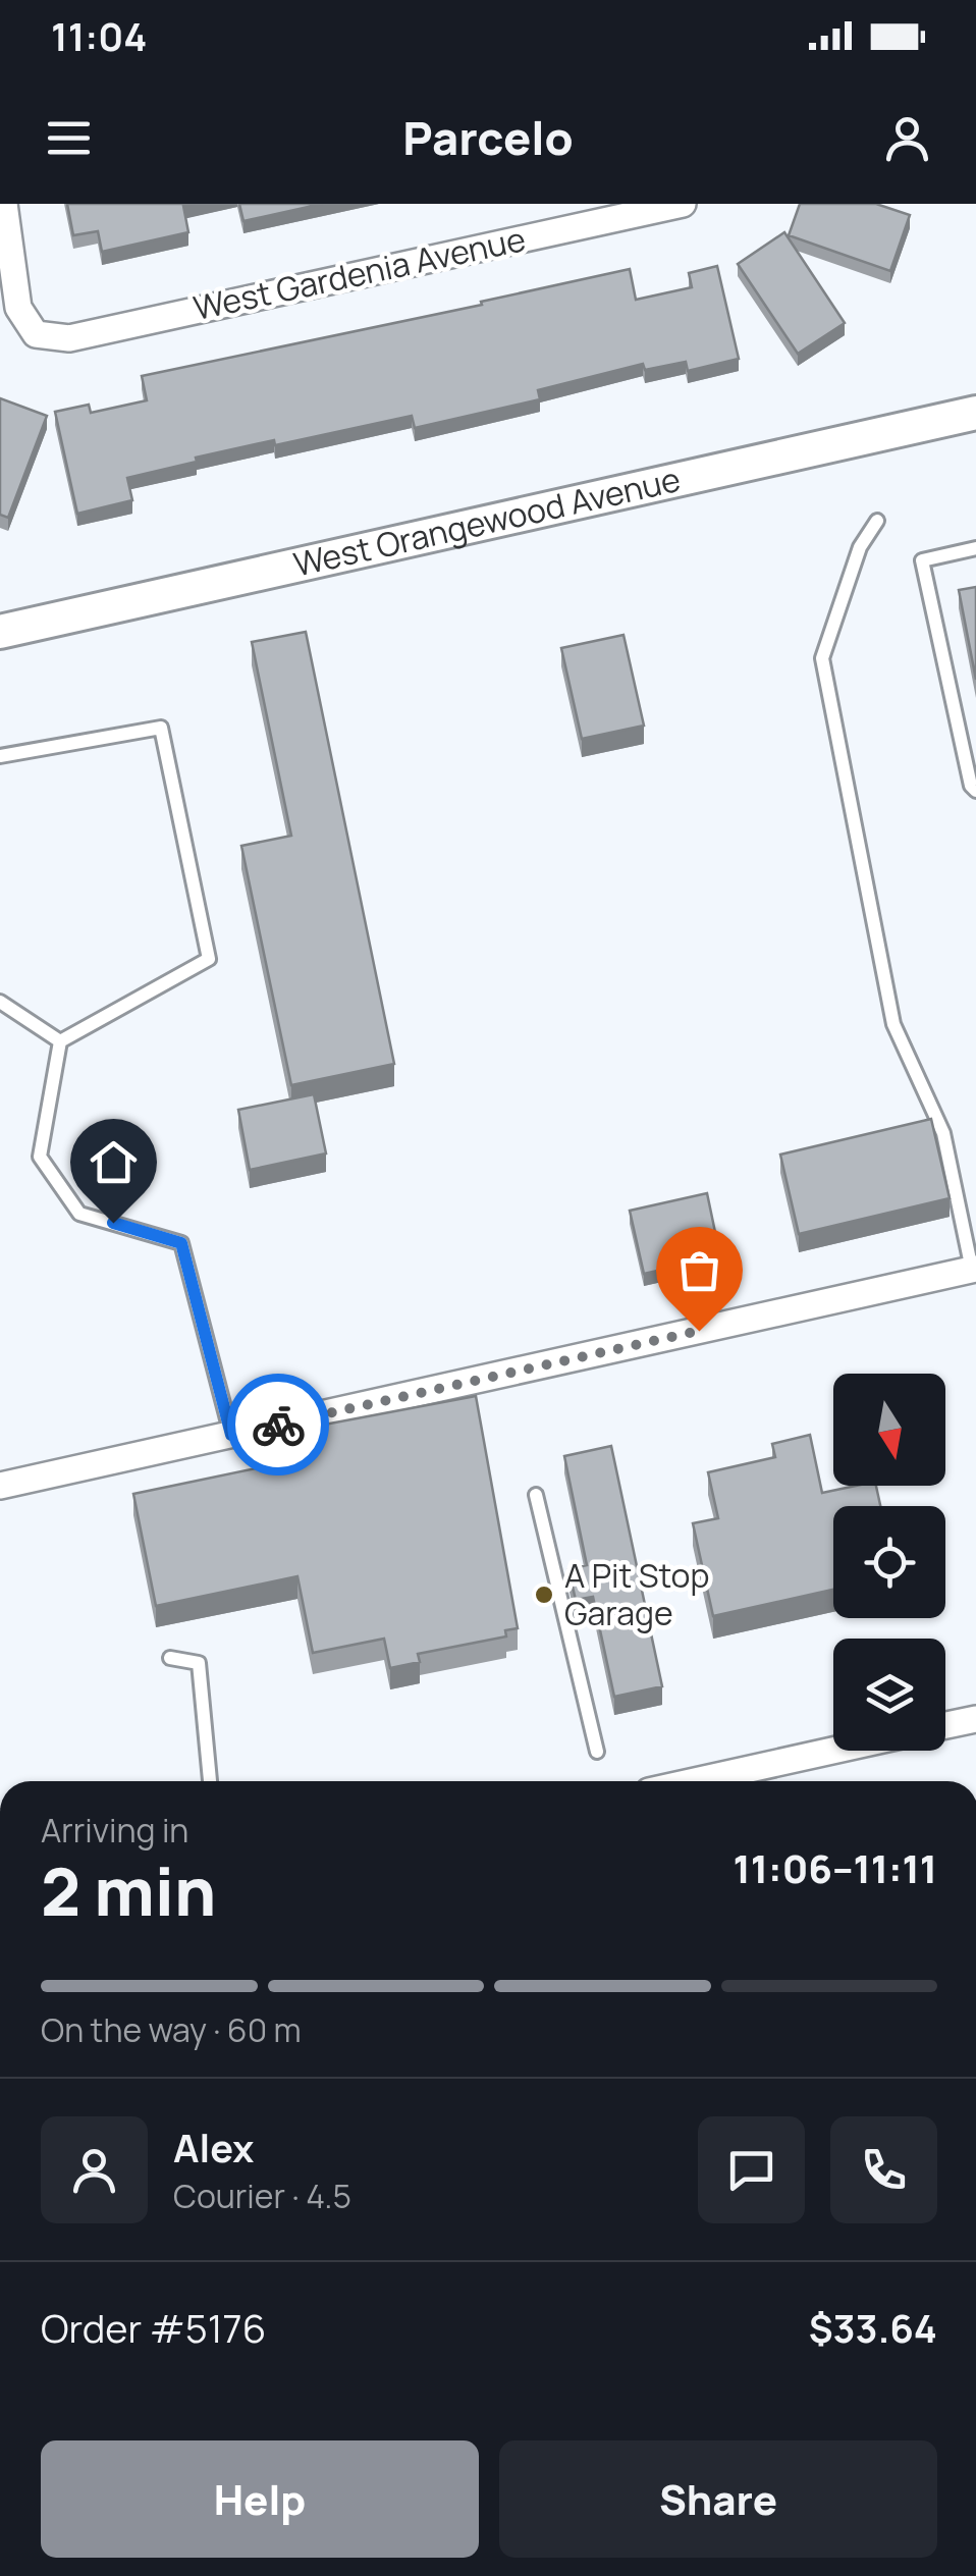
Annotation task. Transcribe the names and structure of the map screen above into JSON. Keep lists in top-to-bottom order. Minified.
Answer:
{"streets":{"street":["West Gardenia Avenue","West Orangewood Avenue"]},"places":["A Pit Stop Garage"],"north":"bottom","page":{"status":"11:04","header":"Parcelo","heading":["2 min","Arriving in","11:06–11:11"],"panel":["Alex","Courier · 4.5","Order #5176","$33.64"],"bar":"On the way · 60 m","buttons":["Help","Share"]}}
